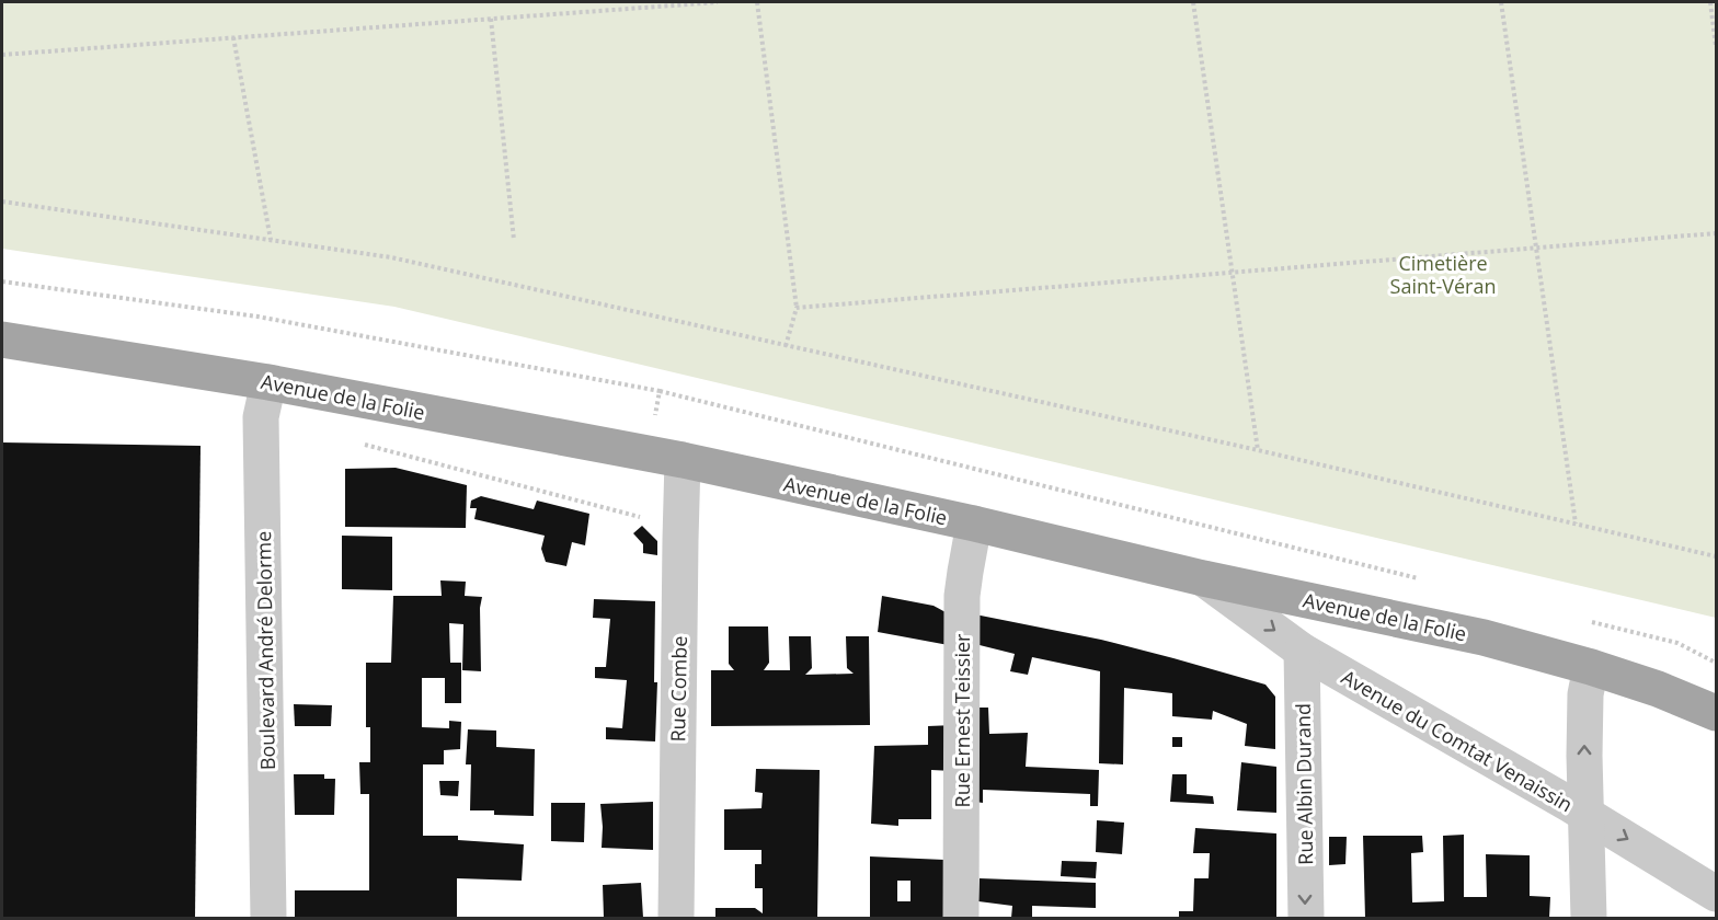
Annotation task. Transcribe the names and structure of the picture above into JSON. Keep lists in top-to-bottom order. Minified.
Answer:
{"streets":{"main road":["Avenue de la Folie"],"street":["Boulevard André Delorme","Rue Combe","Rue Ernest Teissier","Avenue du Comtat Venaissin","Rue Albin Durand"]},"crossings":[["Avenue de la Folie","Boulevard André Delorme"],["Avenue de la Folie","Rue Combe"],["Avenue de la Folie","Rue Ernest Teissier"],["Avenue de la Folie","Avenue du Comtat Venaissin"],["Avenue du Comtat Venaissin","Rue Albin Durand"]],"one_way":["Avenue du Comtat Venaissin"],"parks":["Cimetière Saint-Véran"]}
